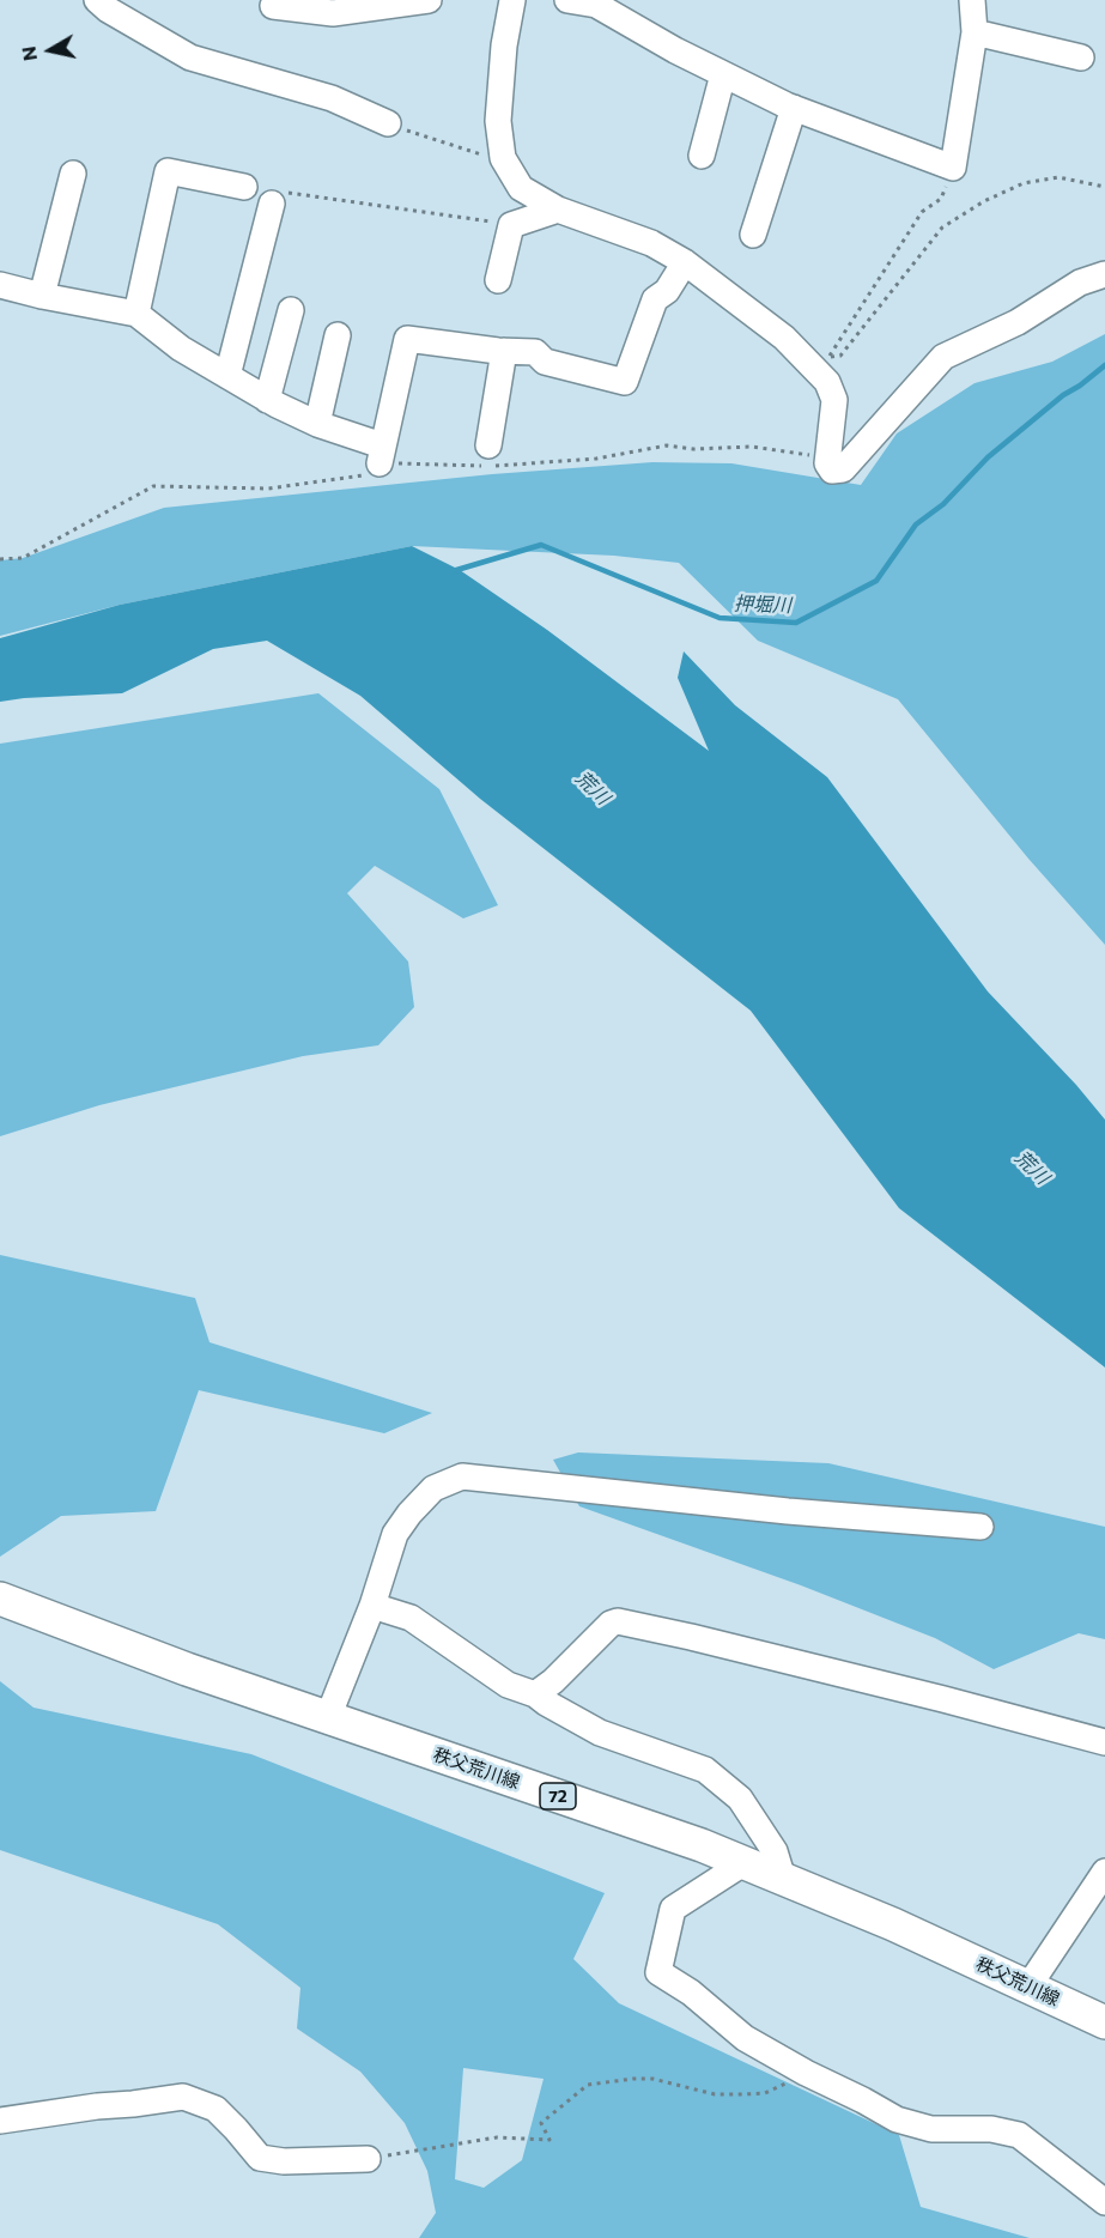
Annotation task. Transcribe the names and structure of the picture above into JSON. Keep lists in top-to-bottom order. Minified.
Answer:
{"streets":{"main road":["秩父荒川線","72"]},"water":["押堀川","荒川"],"north":"left"}
